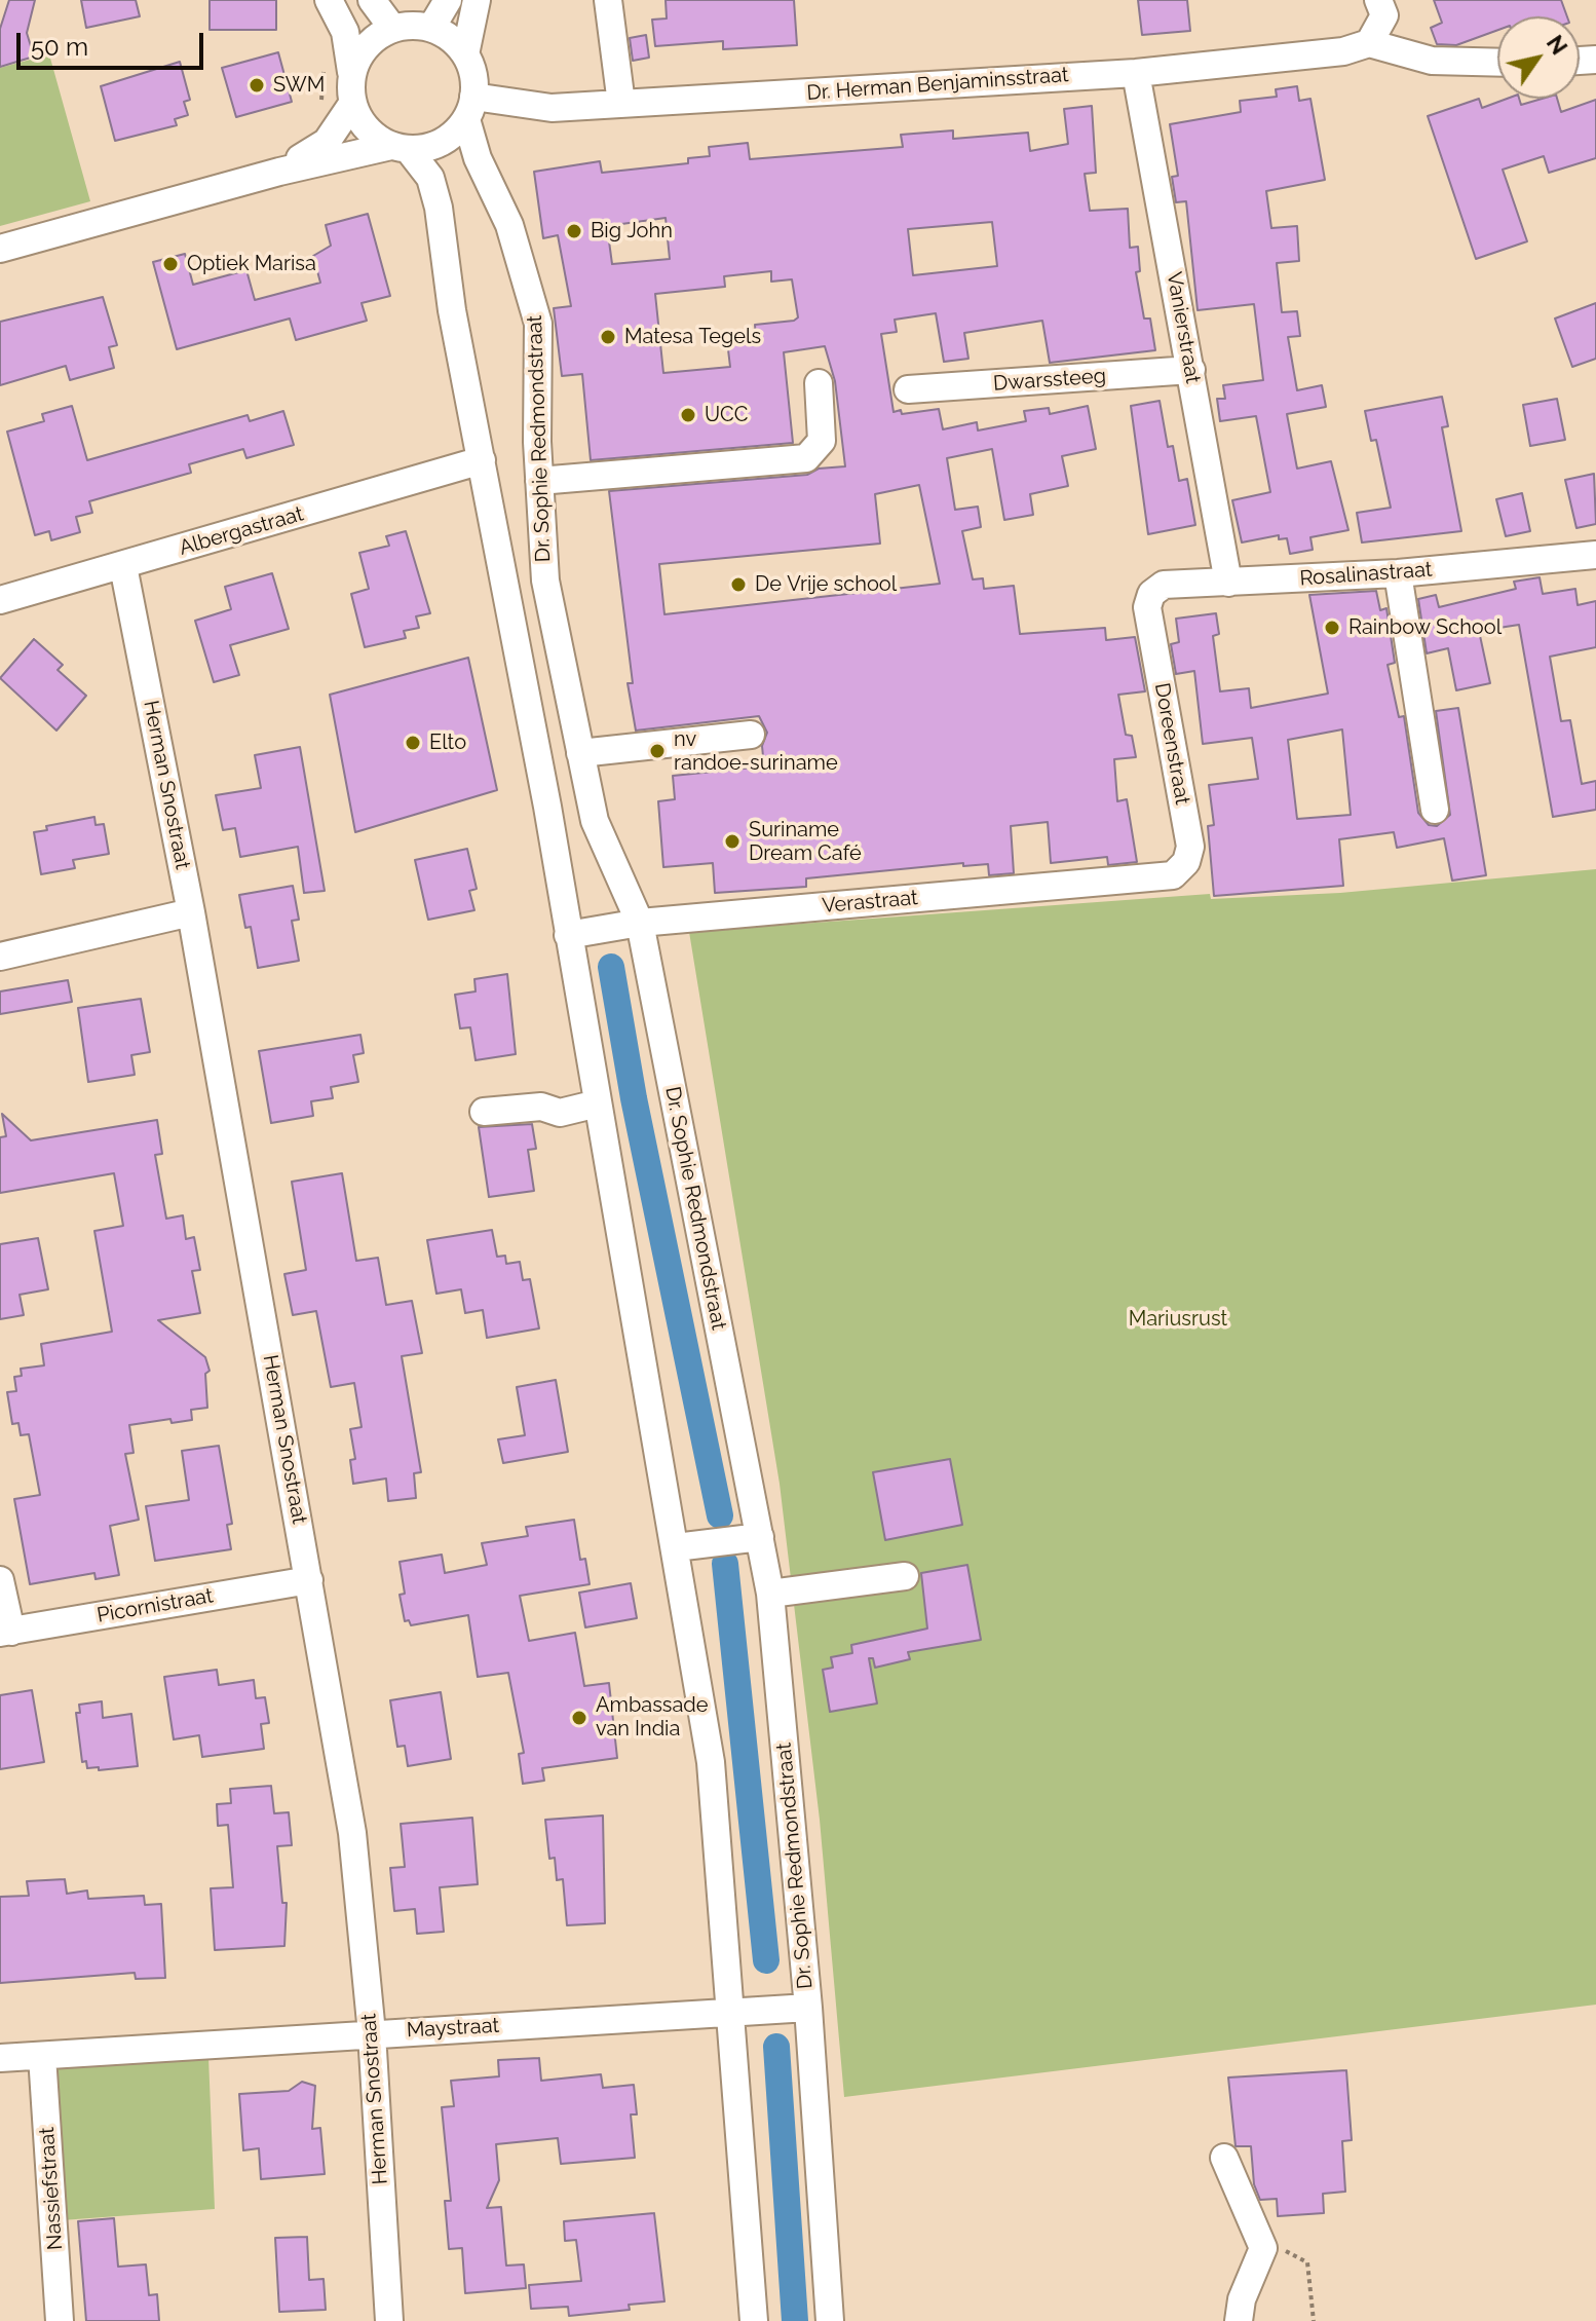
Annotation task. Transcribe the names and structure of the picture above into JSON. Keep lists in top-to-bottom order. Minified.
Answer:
{"streets":{"street":["Dr. Herman Benjaminsstraat","Vanierstraat","Dwarssteeg","Dr. Sophie Redmondstraat","Albergastraat","Rosalinastraat","Doreenstraat","Herman Snostraat","Verastraat","Picornistraat","Maystraat","Nassiefstraat"]},"crossings":[["Dr. Herman Benjaminsstraat","Vanierstraat"],["Dr. Herman Benjaminsstraat","Dr. Sophie Redmondstraat"],["Vanierstraat","Dwarssteeg"],["Vanierstraat","Rosalinastraat"],["Dr. Sophie Redmondstraat","Albergastraat"],["Dr. Sophie Redmondstraat","Verastraat"],["Dr. Sophie Redmondstraat","Maystraat"],["Albergastraat","Herman Snostraat"],["Rosalinastraat","Doreenstraat"],["Doreenstraat","Verastraat"],["Herman Snostraat","Picornistraat"],["Herman Snostraat","Maystraat"],["Maystraat","Nassiefstraat"]],"parks":["Mariusrust"],"places":["SWM","Big John","Optiek Marisa","Matesa Tegels","UCC","De Vrije school","Rainbow School","Elto","nv randoe-suriname","Suriname Dream Café","Ambassade van India"],"scale_bar":"50 m","north":"top right"}
